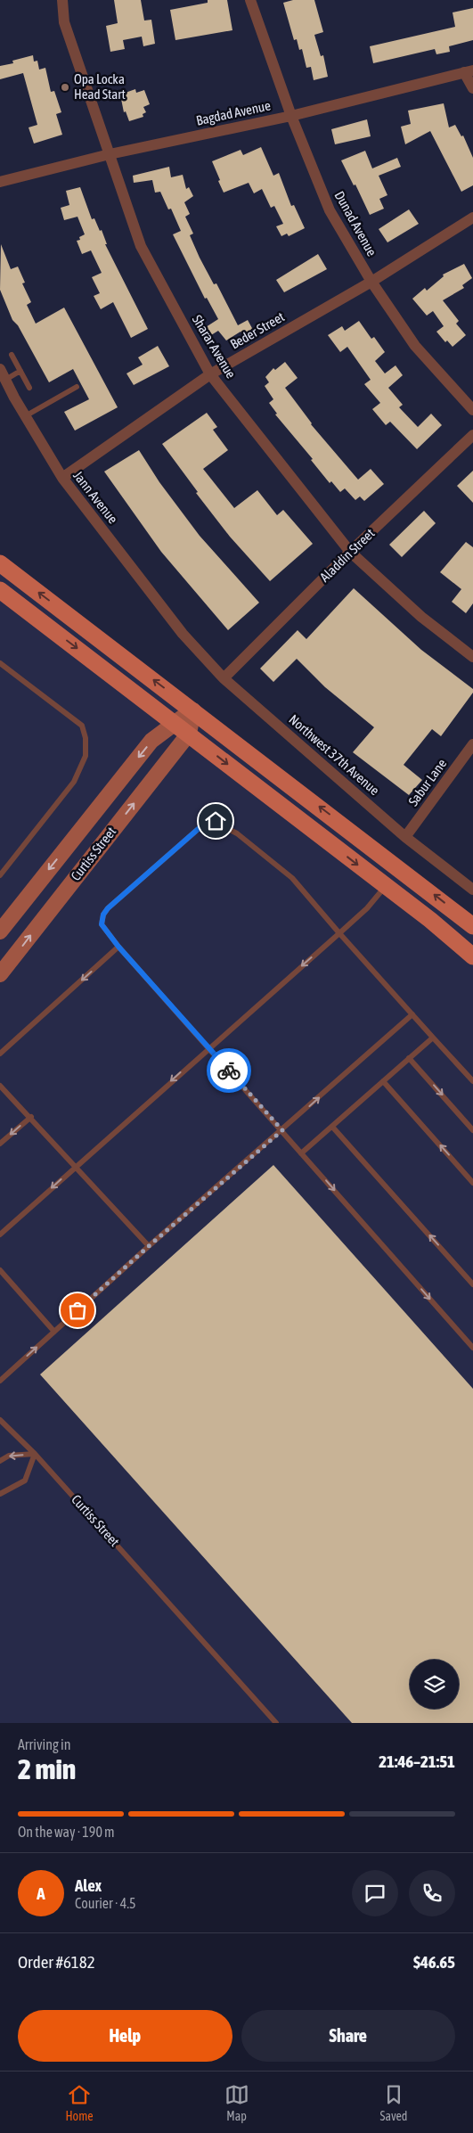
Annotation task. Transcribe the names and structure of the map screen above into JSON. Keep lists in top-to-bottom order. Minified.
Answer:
{"streets":{"street":["Bagdad Avenue","Dunad Avenue","Beder Street","Sharar Avenue","Jann Avenue","Aladdin Street","Northwest 37th Avenue","Sabur Lane","Curtiss Street"]},"crossings":[["Bagdad Avenue","Dunad Avenue"],["Bagdad Avenue","Sharar Avenue"],["Dunad Avenue","Beder Street"],["Beder Street","Sharar Avenue"],["Beder Street","Jann Avenue"],["Sharar Avenue","Aladdin Street"],["Jann Avenue","Northwest 37th Avenue"],["Aladdin Street","Northwest 37th Avenue"],["Northwest 37th Avenue","Sabur Lane"]],"places":["Opa Locka Head Start"],"page":{"heading":["2 min","Arriving in","21:46–21:51"],"panel":["Alex","Courier · 4.5","Order #6182","$46.65"],"bar":"On the way · 190 m","round":"A","buttons":["Help","Share"],"tabs":["Home","Map","Saved"]}}
